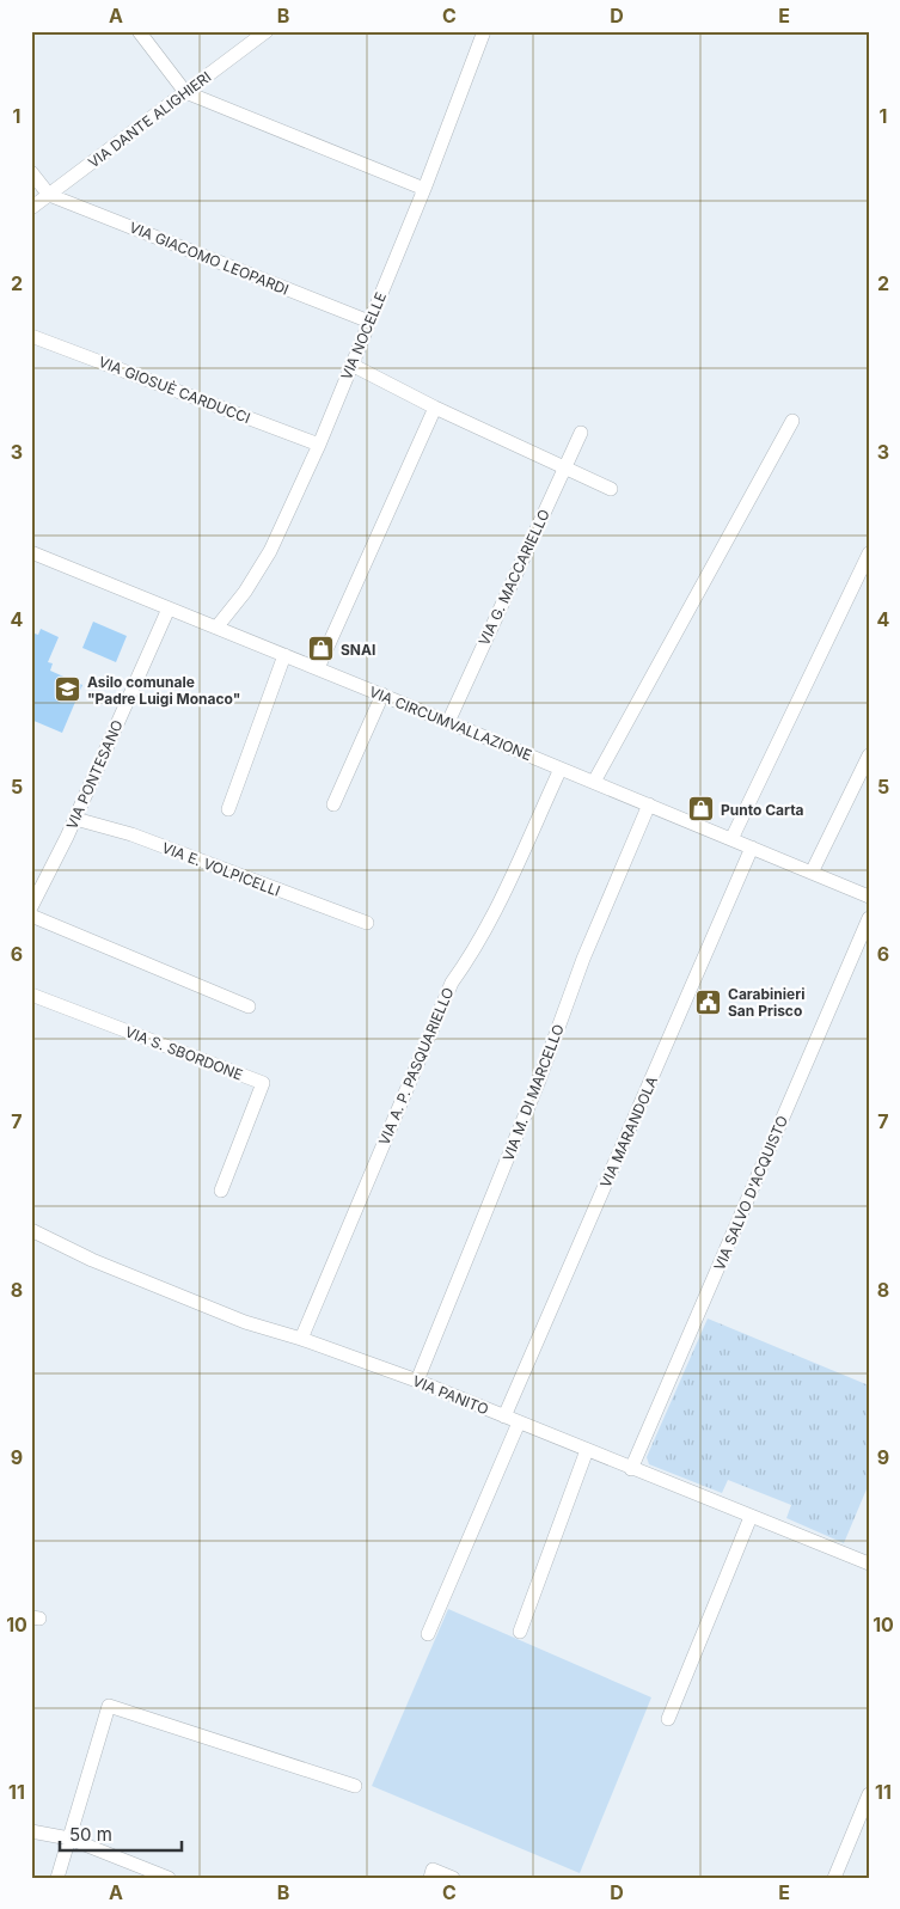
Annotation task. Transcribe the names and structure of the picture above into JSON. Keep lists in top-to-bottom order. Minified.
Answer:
{"streets":{"street":["VIA DANTE ALIGHIERI","VIA GIACOMO LEOPARDI","VIA NOCELLE","VIA GIOSUÈ CARDUCCI","VIA G. MACCARIELLO","VIA CIRCUMVALLAZIONE","VIA PONTESANO","VIA E. VOLPICELLI","VIA S. SBORDONE","VIA A. P. PASQUARIELLO","VIA M. DI MARCELLO","VIA MARANDOLA","VIA SALVO D'ACQUISTO","VIA PANITO"]},"crossings":[["VIA DANTE ALIGHIERI","VIA GIACOMO LEOPARDI"],["VIA GIACOMO LEOPARDI","VIA NOCELLE"],["VIA NOCELLE","VIA GIOSUÈ CARDUCCI"],["VIA NOCELLE","VIA CIRCUMVALLAZIONE"],["VIA G. MACCARIELLO","VIA CIRCUMVALLAZIONE"],["VIA CIRCUMVALLAZIONE","VIA PONTESANO"],["VIA CIRCUMVALLAZIONE","VIA A. P. PASQUARIELLO"],["VIA CIRCUMVALLAZIONE","VIA M. DI MARCELLO"],["VIA CIRCUMVALLAZIONE","VIA MARANDOLA"],["VIA PONTESANO","VIA E. VOLPICELLI"],["VIA A. P. PASQUARIELLO","VIA PANITO"],["VIA M. DI MARCELLO","VIA PANITO"],["VIA MARANDOLA","VIA PANITO"],["VIA SALVO D'ACQUISTO","VIA PANITO"]],"places":{"shop":["SNAI","Punto Carta"],"school or university":["Asilo comunale \"Padre Luigi Monaco\""],"public building":["Carabinieri San Prisco"]},"scale_bar":"50 m","grid":{"columns":["A","B","C","D","E"],"rows":["1","2","3","4","5","6","7","8","9","10","11"]}}
